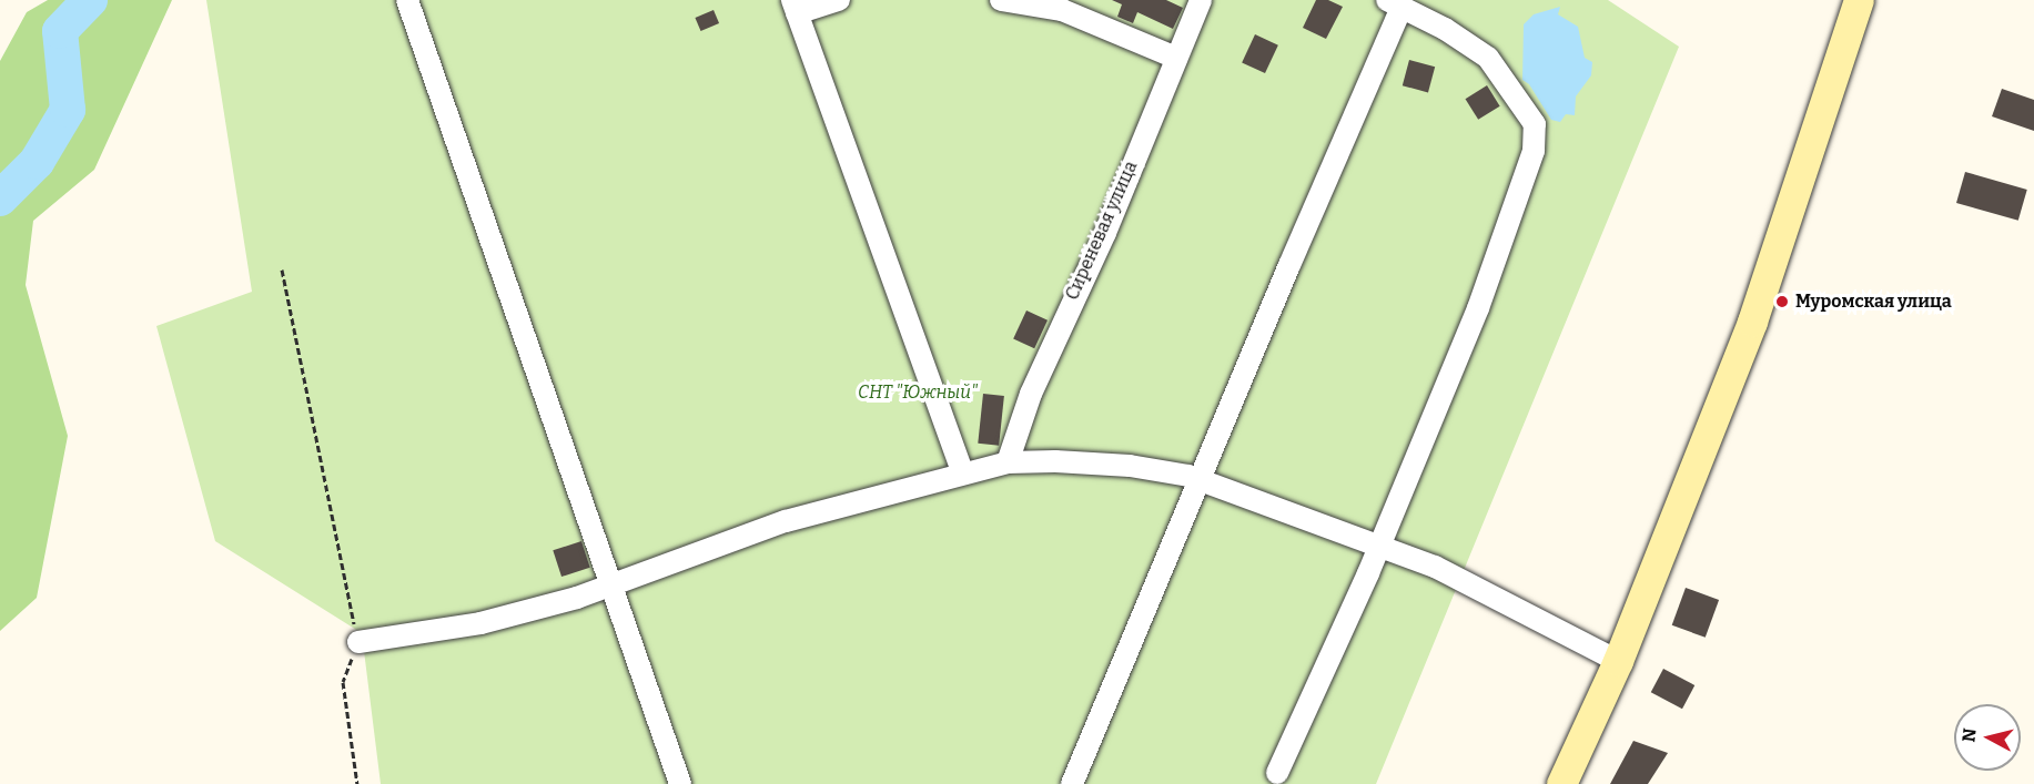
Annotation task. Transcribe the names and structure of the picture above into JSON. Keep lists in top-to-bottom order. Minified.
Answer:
{"streets":{"street":["Сиреневая улица"]},"parks":["СНТ \"Южный\""],"places":["Муромская улица"],"north":"left"}
